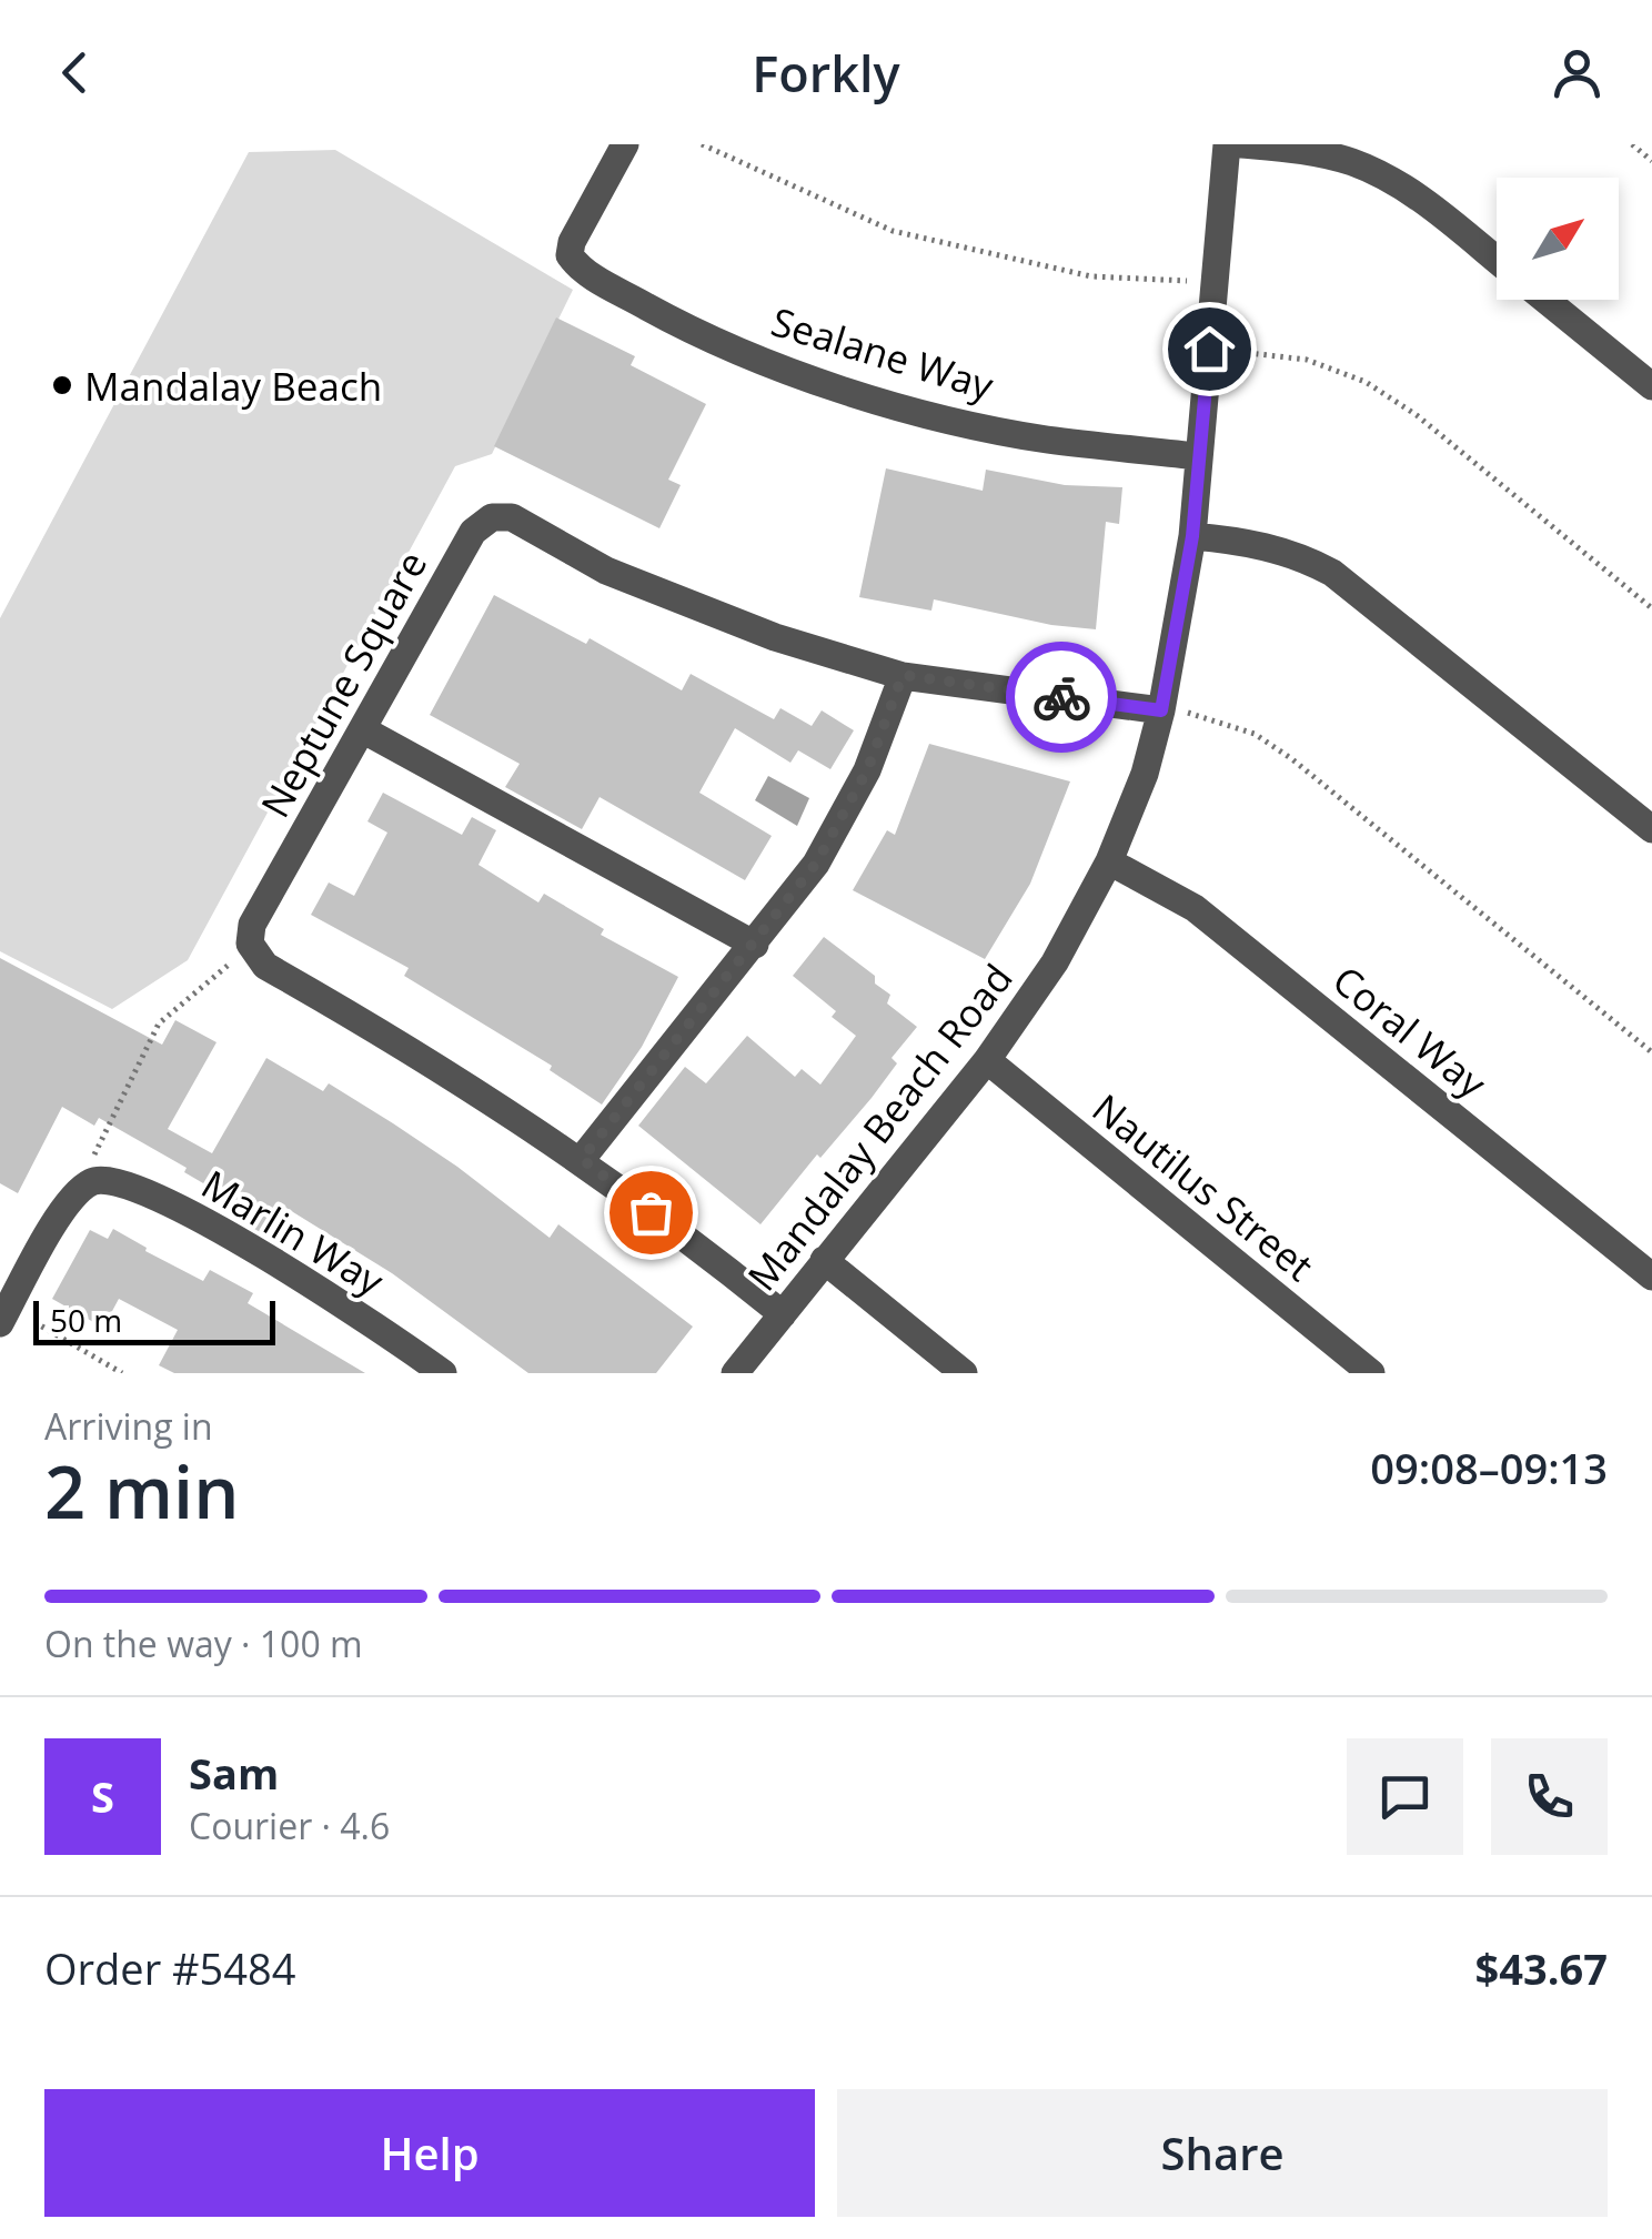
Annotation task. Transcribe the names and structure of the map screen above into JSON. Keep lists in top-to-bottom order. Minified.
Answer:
{"streets":{"street":["Sealane Way","Neptune Square","Coral Way","Mandalay Beach Road","Nautilus Street","Marlin Way"]},"crossings":[["Sealane Way","Mandalay Beach Road"],["Neptune Square","Mandalay Beach Road"],["Coral Way","Mandalay Beach Road"],["Mandalay Beach Road","Nautilus Street"]],"places":["Mandalay Beach"],"scale_bar":"50 m","north":"top right","page":{"header":"Forkly","scale":"50 m","heading":["2 min","Arriving in","09:08–09:13"],"panel":["Sam","Courier · 4.6","Order #5484","$43.67"],"bar":"On the way · 100 m","round":"S","buttons":["Help","Share"]}}
